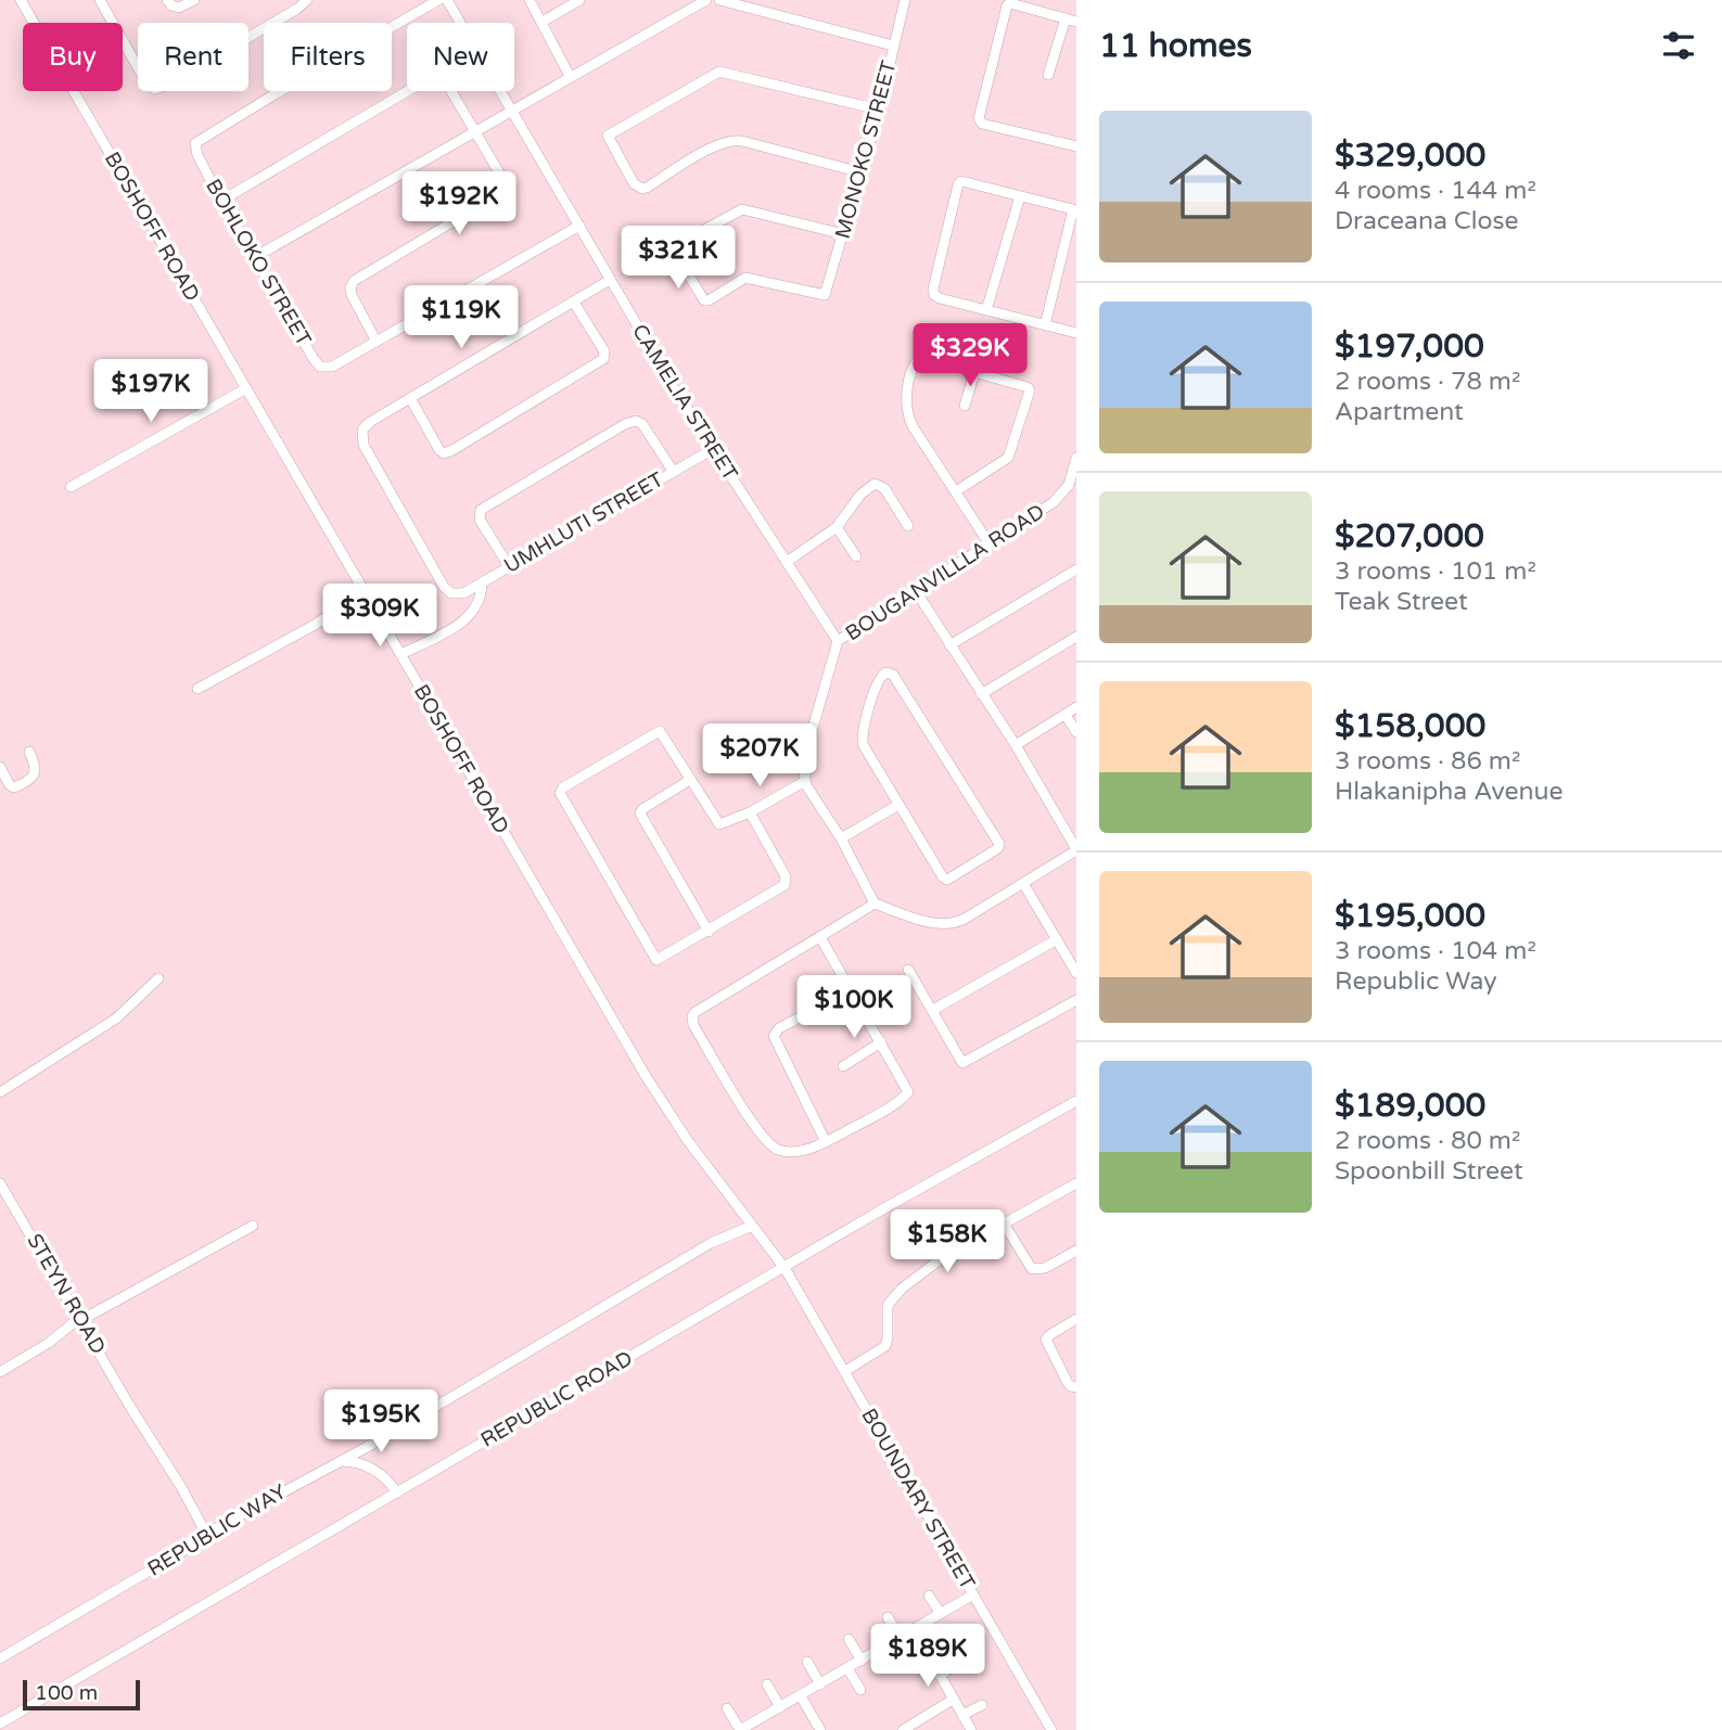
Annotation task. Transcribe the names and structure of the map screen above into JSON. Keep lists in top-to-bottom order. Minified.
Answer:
{"streets":{"street":["MONOKO STREET","BOSHOFF ROAD","BOHLOKO STREET","CAMELIA STREET","UMHLUTI STREET","BOUGANVILLLA ROAD","STEYN ROAD","REPUBLIC ROAD","BOUNDARY STREET","REPUBLIC WAY"]},"crossings":[["BOSHOFF ROAD","REPUBLIC ROAD"],["BOSHOFF ROAD","BOUNDARY STREET"],["BOSHOFF ROAD","REPUBLIC WAY"],["BOHLOKO STREET","CAMELIA STREET"],["CAMELIA STREET","UMHLUTI STREET"],["CAMELIA STREET","BOUGANVILLLA ROAD"],["STEYN ROAD","REPUBLIC WAY"],["REPUBLIC ROAD","BOUNDARY STREET"]],"scale_bar":"100 m","page":{"heading":"11 homes","chip":["Buy","Rent","Filters","New"],"list":[{"name":"$329,000","note":"4 rooms · 144 m² · Draceana Close"},{"name":"$197,000","note":"2 rooms · 78 m² · Apartment"},{"name":"$207,000","note":"3 rooms · 101 m² · Teak Street"},{"name":"$158,000","note":"3 rooms · 86 m² · Hlakanipha Avenue"},{"name":"$195,000","note":"3 rooms · 104 m² · Republic Way"},{"name":"$189,000","note":"2 rooms · 80 m² · Spoonbill Street"}],"price":["$192K","$321K","$119K","$329K","$197K","$309K","$207K","$100K","$158K","$195K","$189K"],"scale":"100 m"}}
